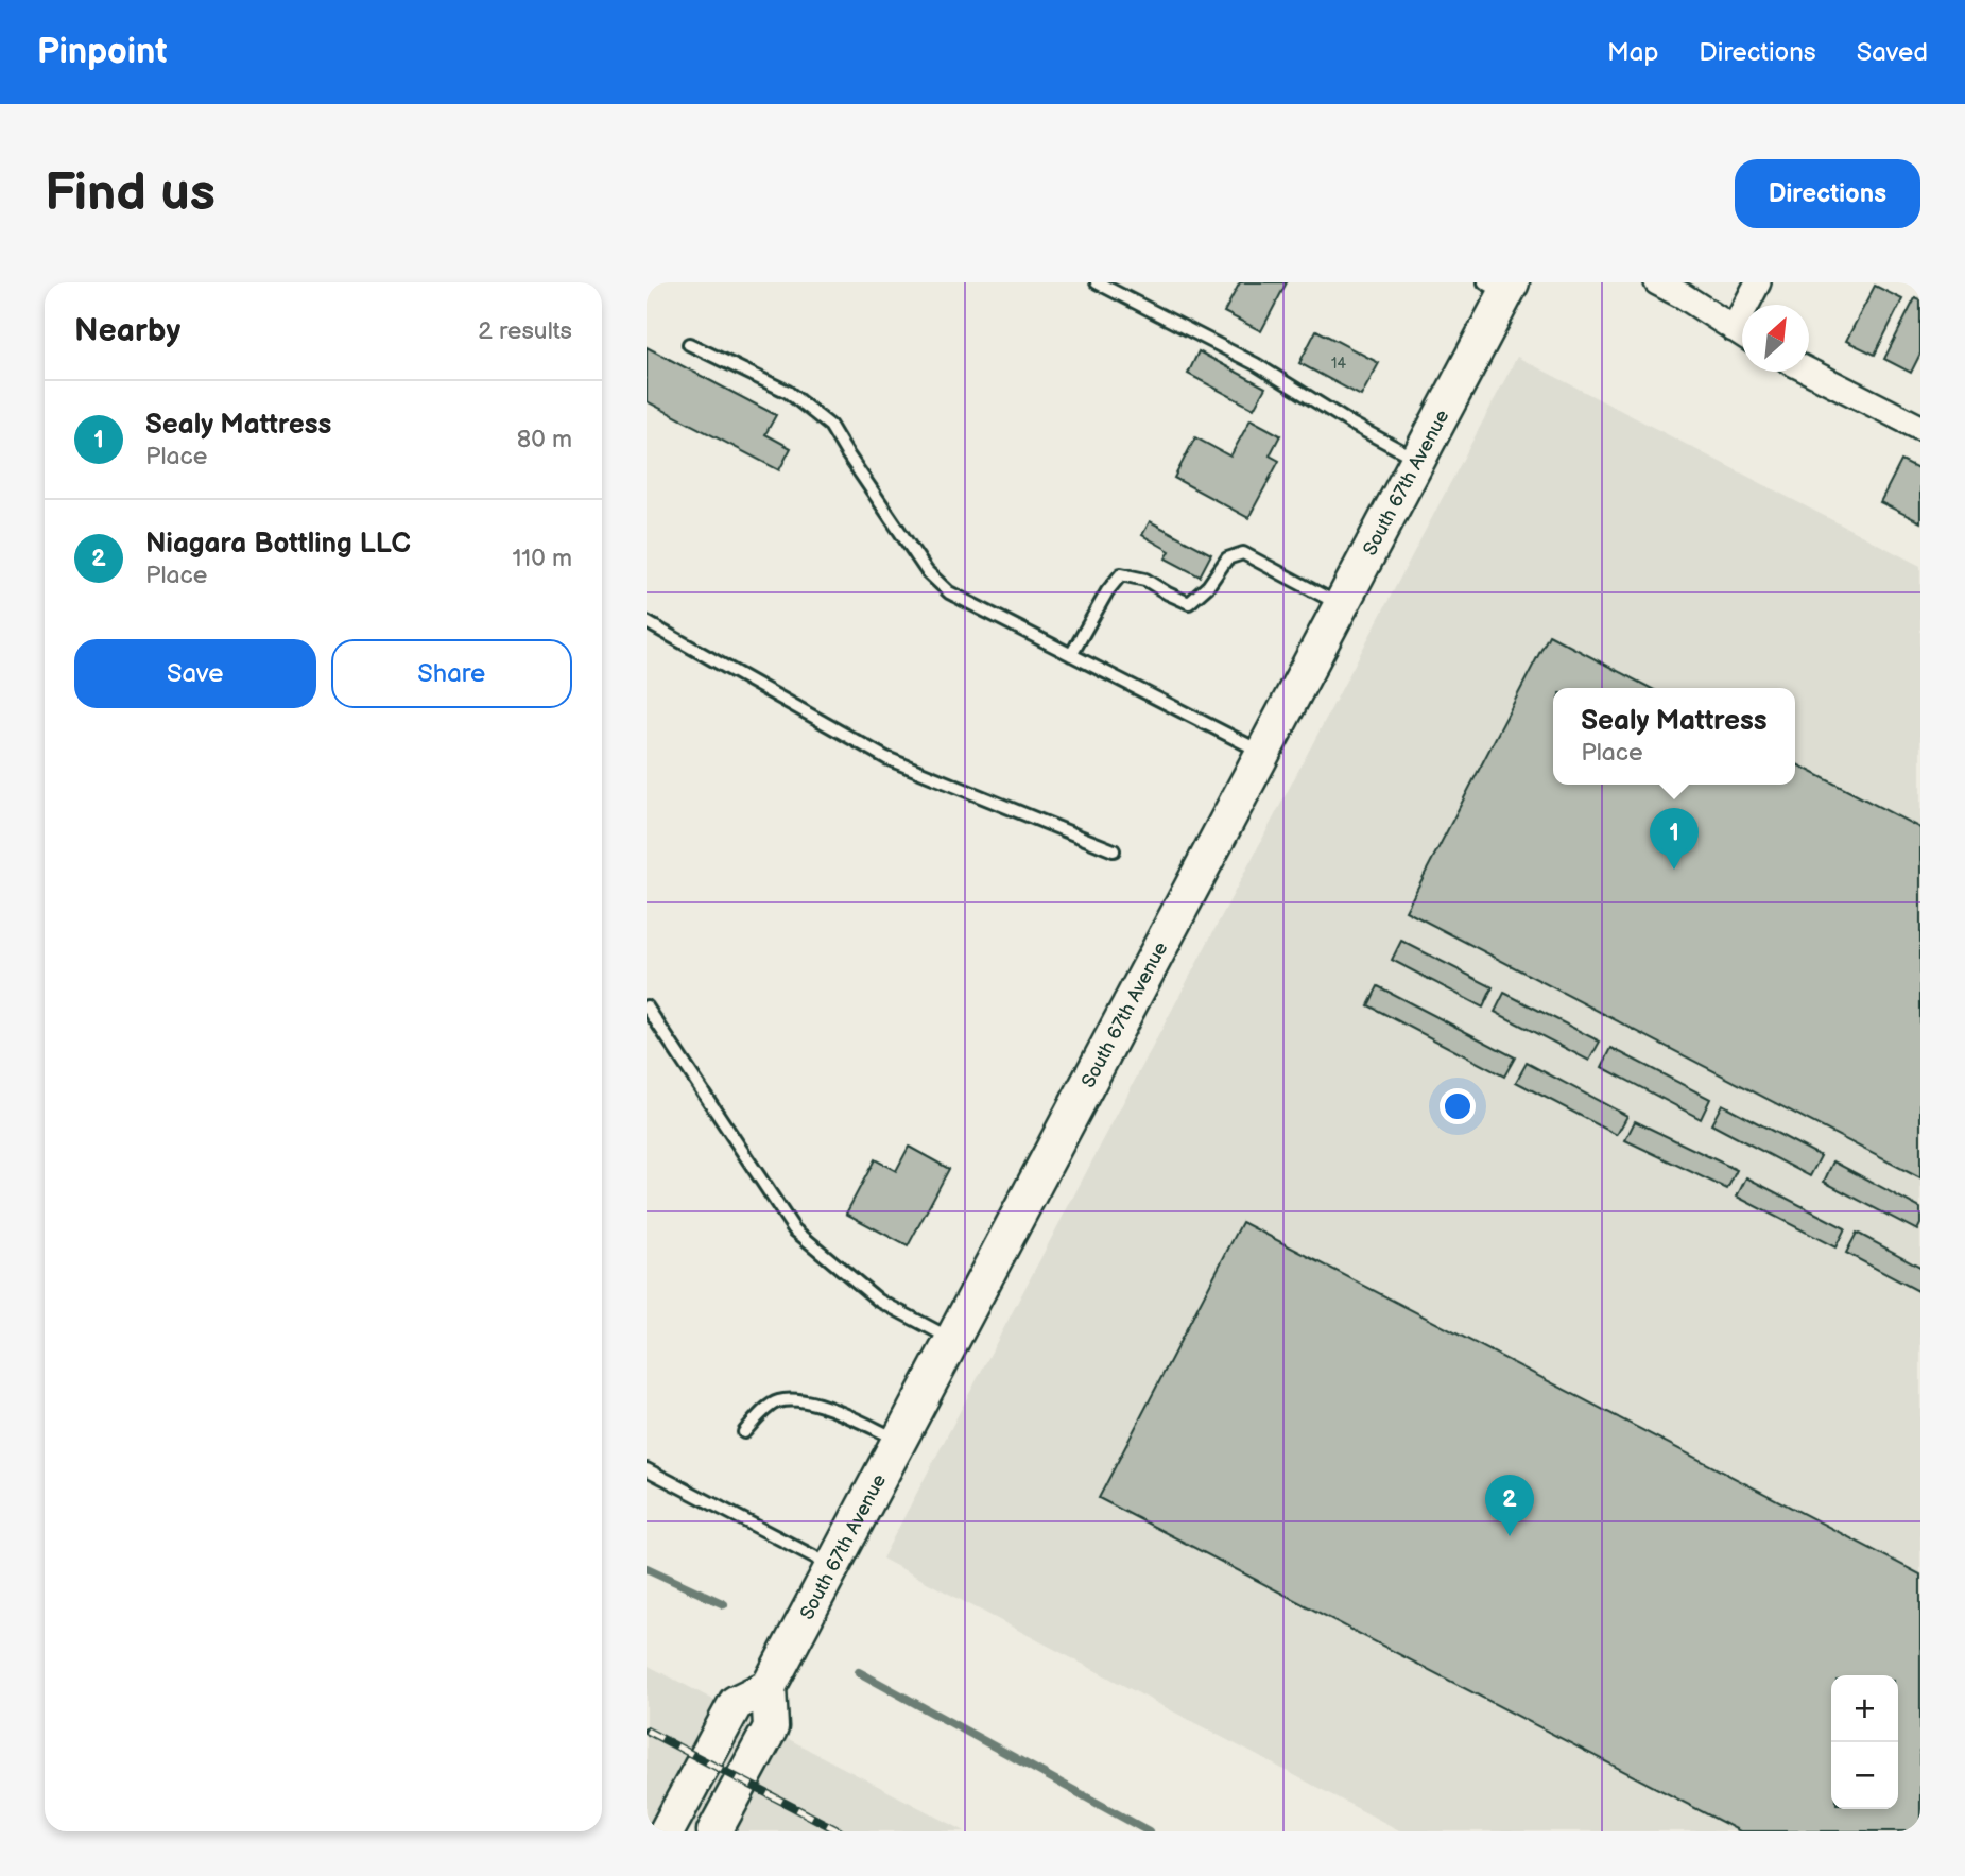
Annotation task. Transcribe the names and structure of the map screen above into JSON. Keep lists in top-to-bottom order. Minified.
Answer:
{"streets":{"main road":["South 67th Avenue"]},"house_numbers":["14"],"north":"top right","page":{"header":"Pinpoint","nav":["Map","Directions","Saved"],"buttons":["Directions",["Save","Share"]],"title":"Find us","heading":["Nearby","2 results"],"list":[{"mark":"1","name":"Sealy Mattress","note":"Place","value":"80 m"},{"mark":"2","name":"Niagara Bottling LLC","note":"Place","value":"110 m"}],"popup":["Sealy Mattress","Place"],"pins":["1","2"],"map_buttons":["+","−"]}}
